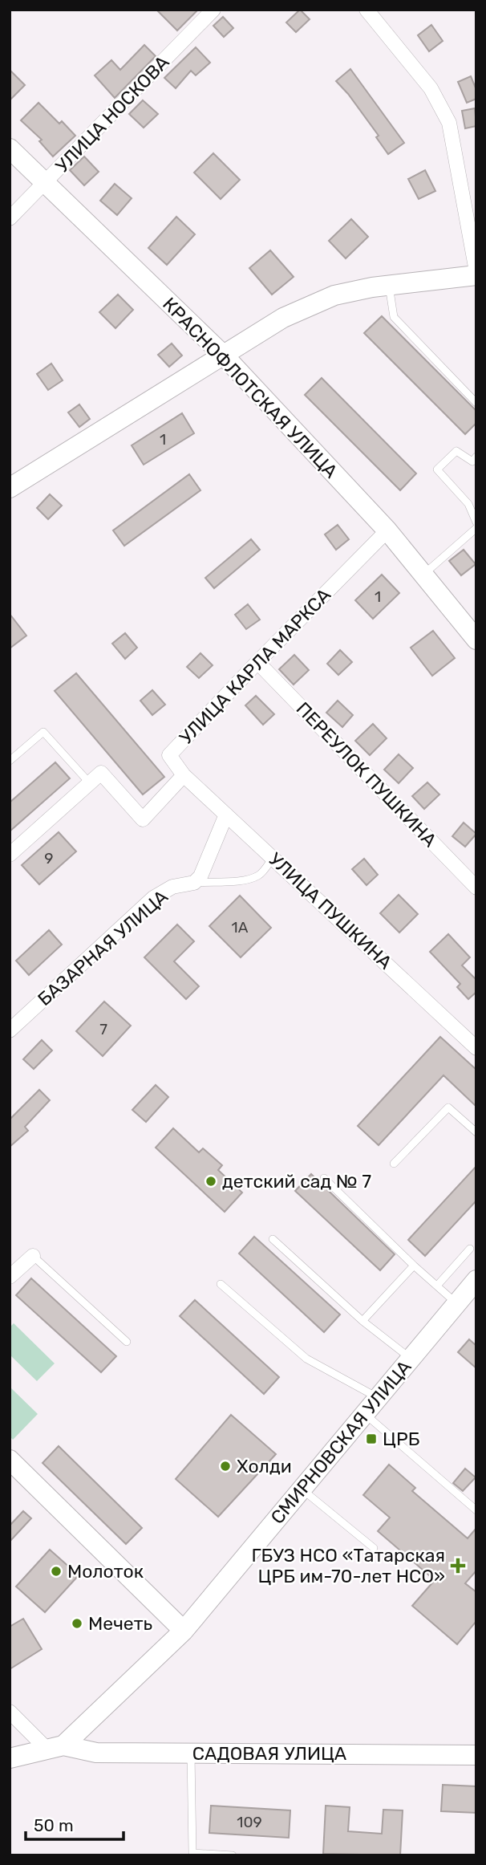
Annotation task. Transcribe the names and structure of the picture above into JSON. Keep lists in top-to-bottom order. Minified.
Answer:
{"streets":{"street":["УЛИЦА НОСКОВА","КРАСНОФЛОТСКАЯ УЛИЦА","УЛИЦА КАРЛА МАРКСА","ПЕРЕУЛОК ПУШКИНА","УЛИЦА ПУШКИНА","БАЗАРНАЯ УЛИЦА","СМИРНОВСКАЯ УЛИЦА","САДОВАЯ УЛИЦА"]},"crossings":[["УЛИЦА НОСКОВА","КРАСНОФЛОТСКАЯ УЛИЦА"],["КРАСНОФЛОТСКАЯ УЛИЦА","УЛИЦА КАРЛА МАРКСА"],["УЛИЦА КАРЛА МАРКСА","ПЕРЕУЛОК ПУШКИНА"],["УЛИЦА КАРЛА МАРКСА","УЛИЦА ПУШКИНА"],["СМИРНОВСКАЯ УЛИЦА","САДОВАЯ УЛИЦА"]],"places":{"other":["детский сад № 7","Холди","Молоток","Мечеть"],"transit":["ЦРБ"],"health":["ГБУЗ НСО «Татарская ЦРБ им-70-лет НСО»"]},"house_numbers":["1","1","9","1А","7","109"],"scale_bar":"50 m"}
